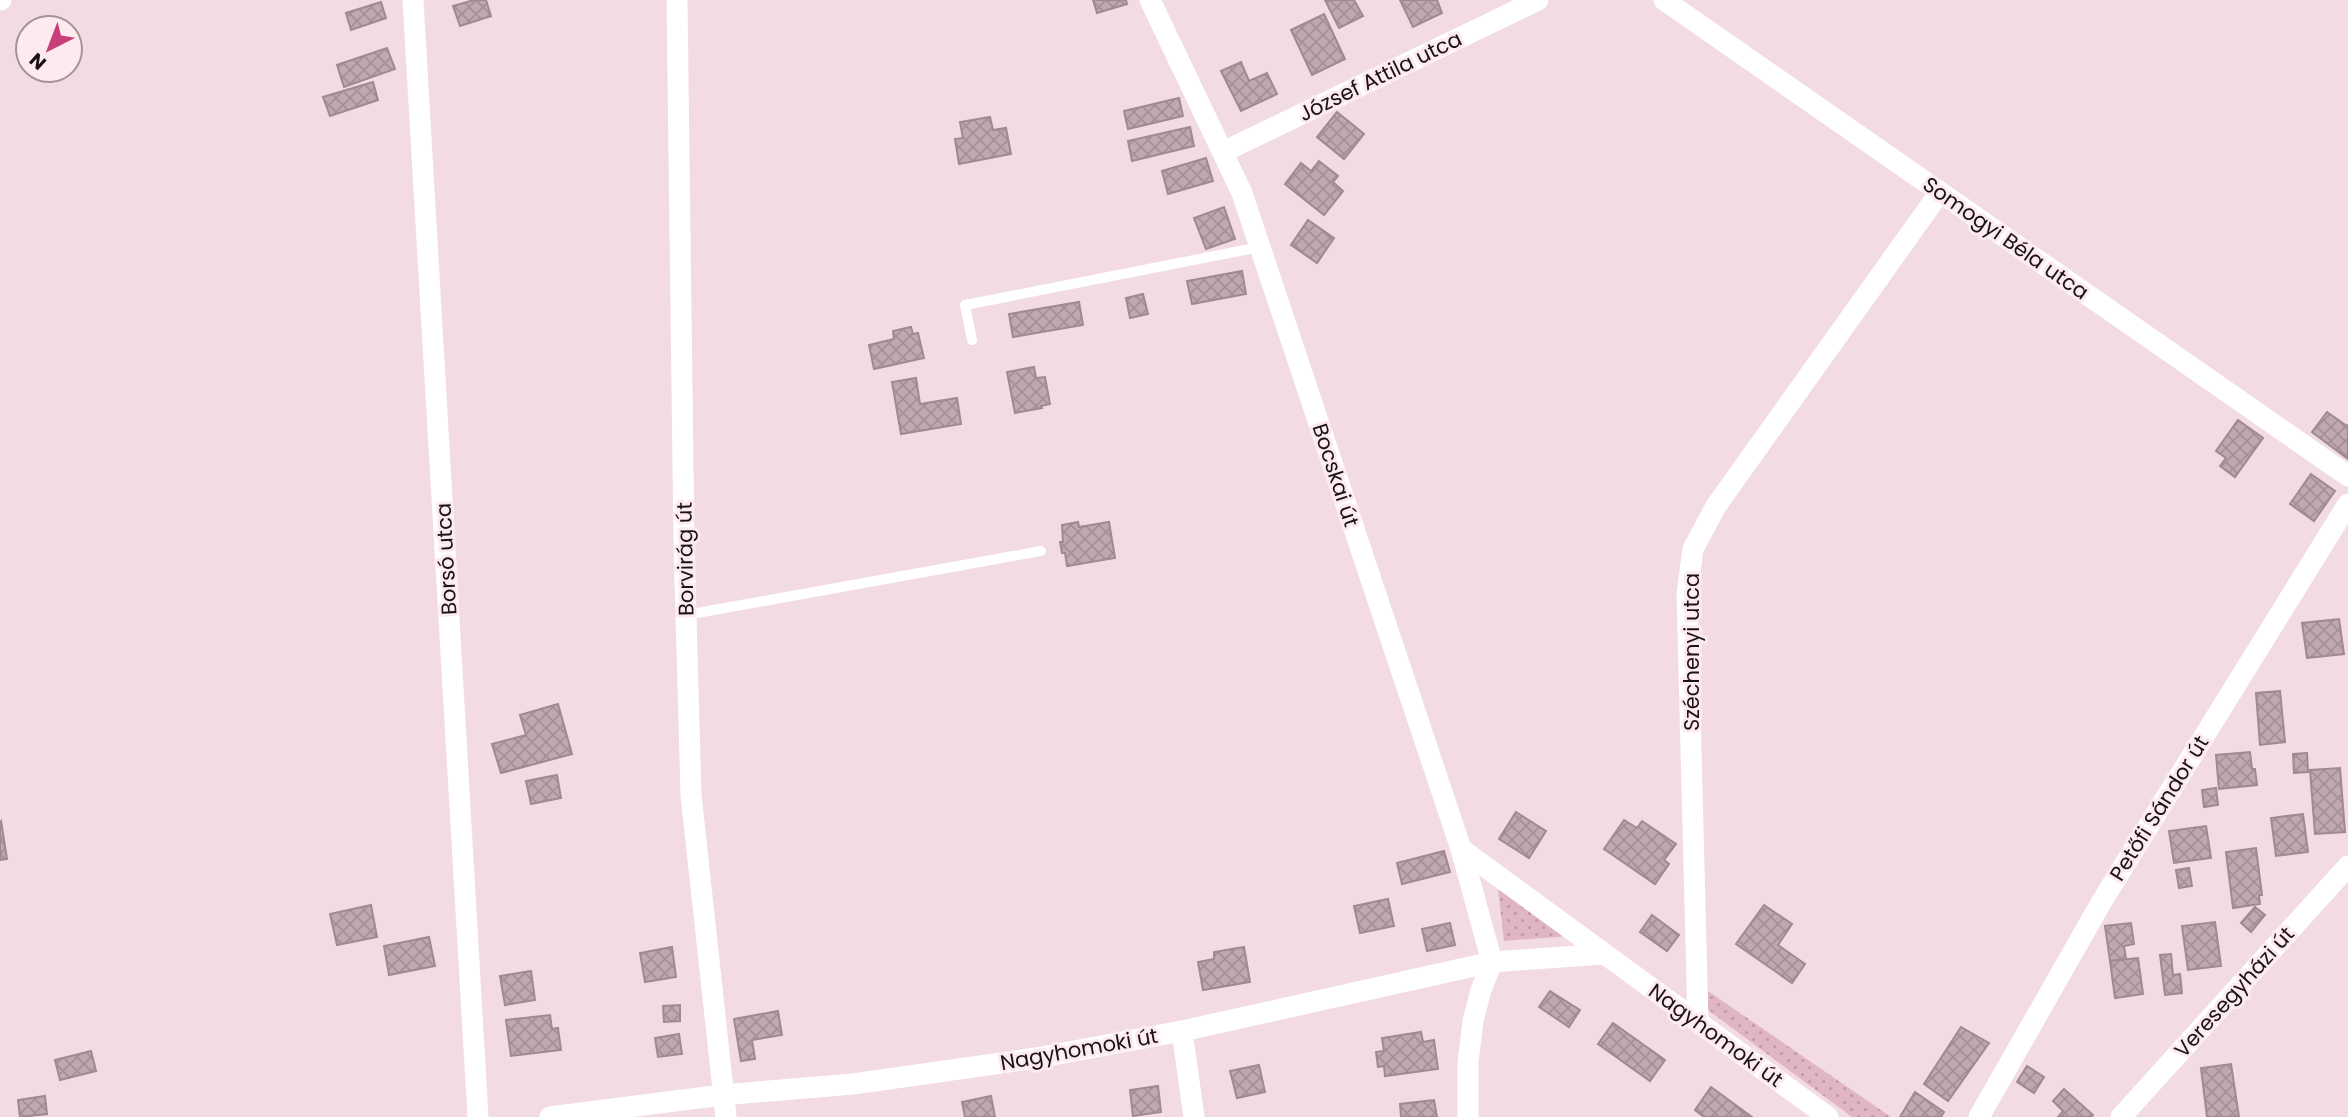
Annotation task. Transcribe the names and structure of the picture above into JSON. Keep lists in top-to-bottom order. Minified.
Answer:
{"streets":{"street":["József Attila utca","Somogyi Béla utca","Bocskai út","Borsó utca","Borvirág út","Széchenyi utca","Petőfi Sándor út","Veresegyházi út","Nagyhomoki út"]},"crossings":[["József Attila utca","Bocskai út"],["Somogyi Béla utca","Széchenyi utca"],["Bocskai út","Nagyhomoki út"],["Borvirág út","Nagyhomoki út"],["Széchenyi utca","Nagyhomoki út"]],"north":"bottom left"}
